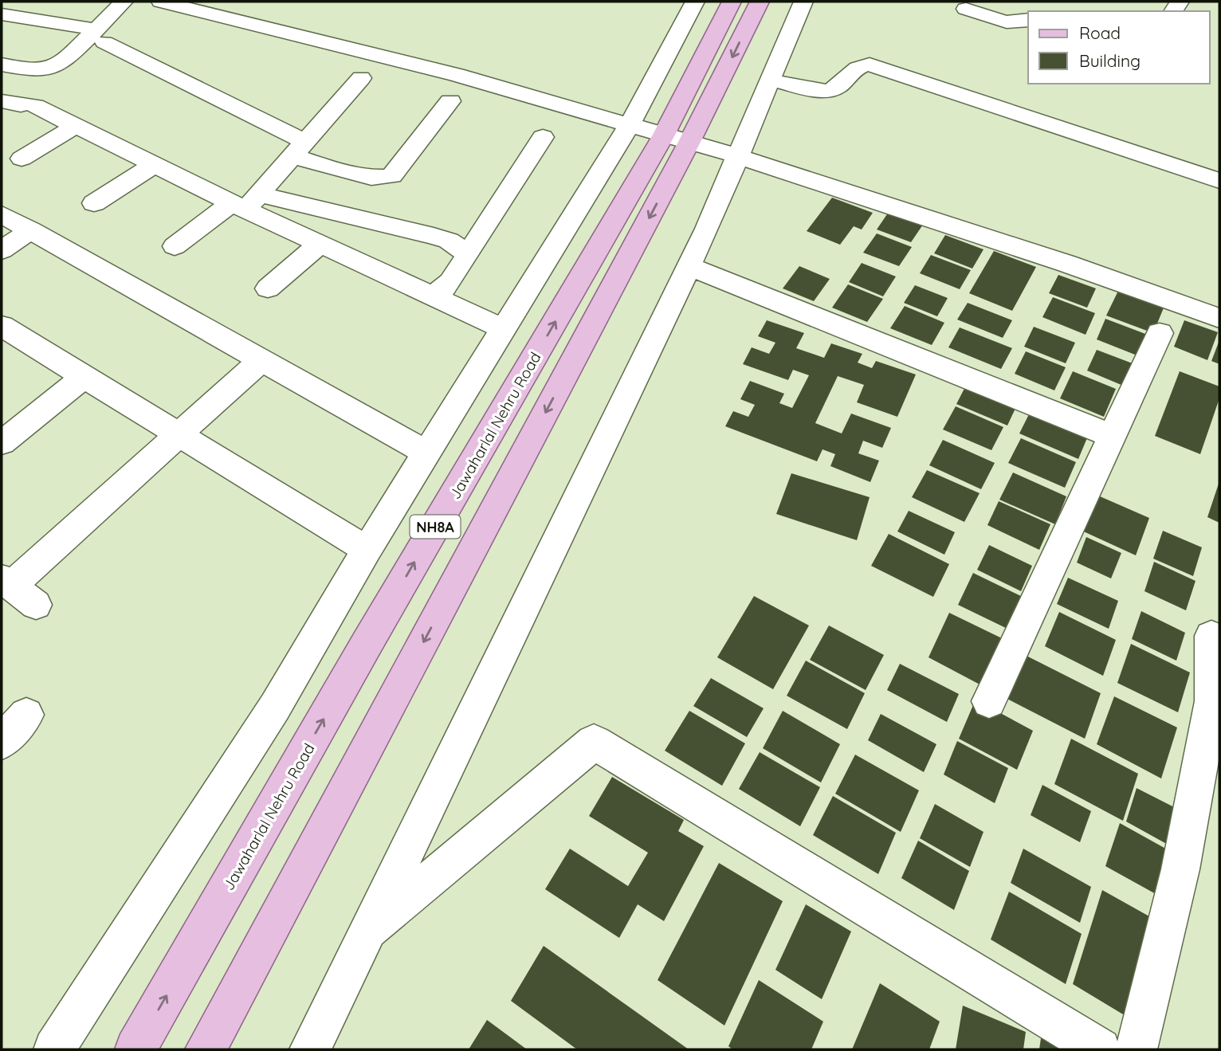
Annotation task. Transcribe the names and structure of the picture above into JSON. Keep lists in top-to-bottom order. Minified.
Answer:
{"streets":{"main road":["Jawaharlal Nehru Road","NH8A"]},"legend":["Road","Building"]}
